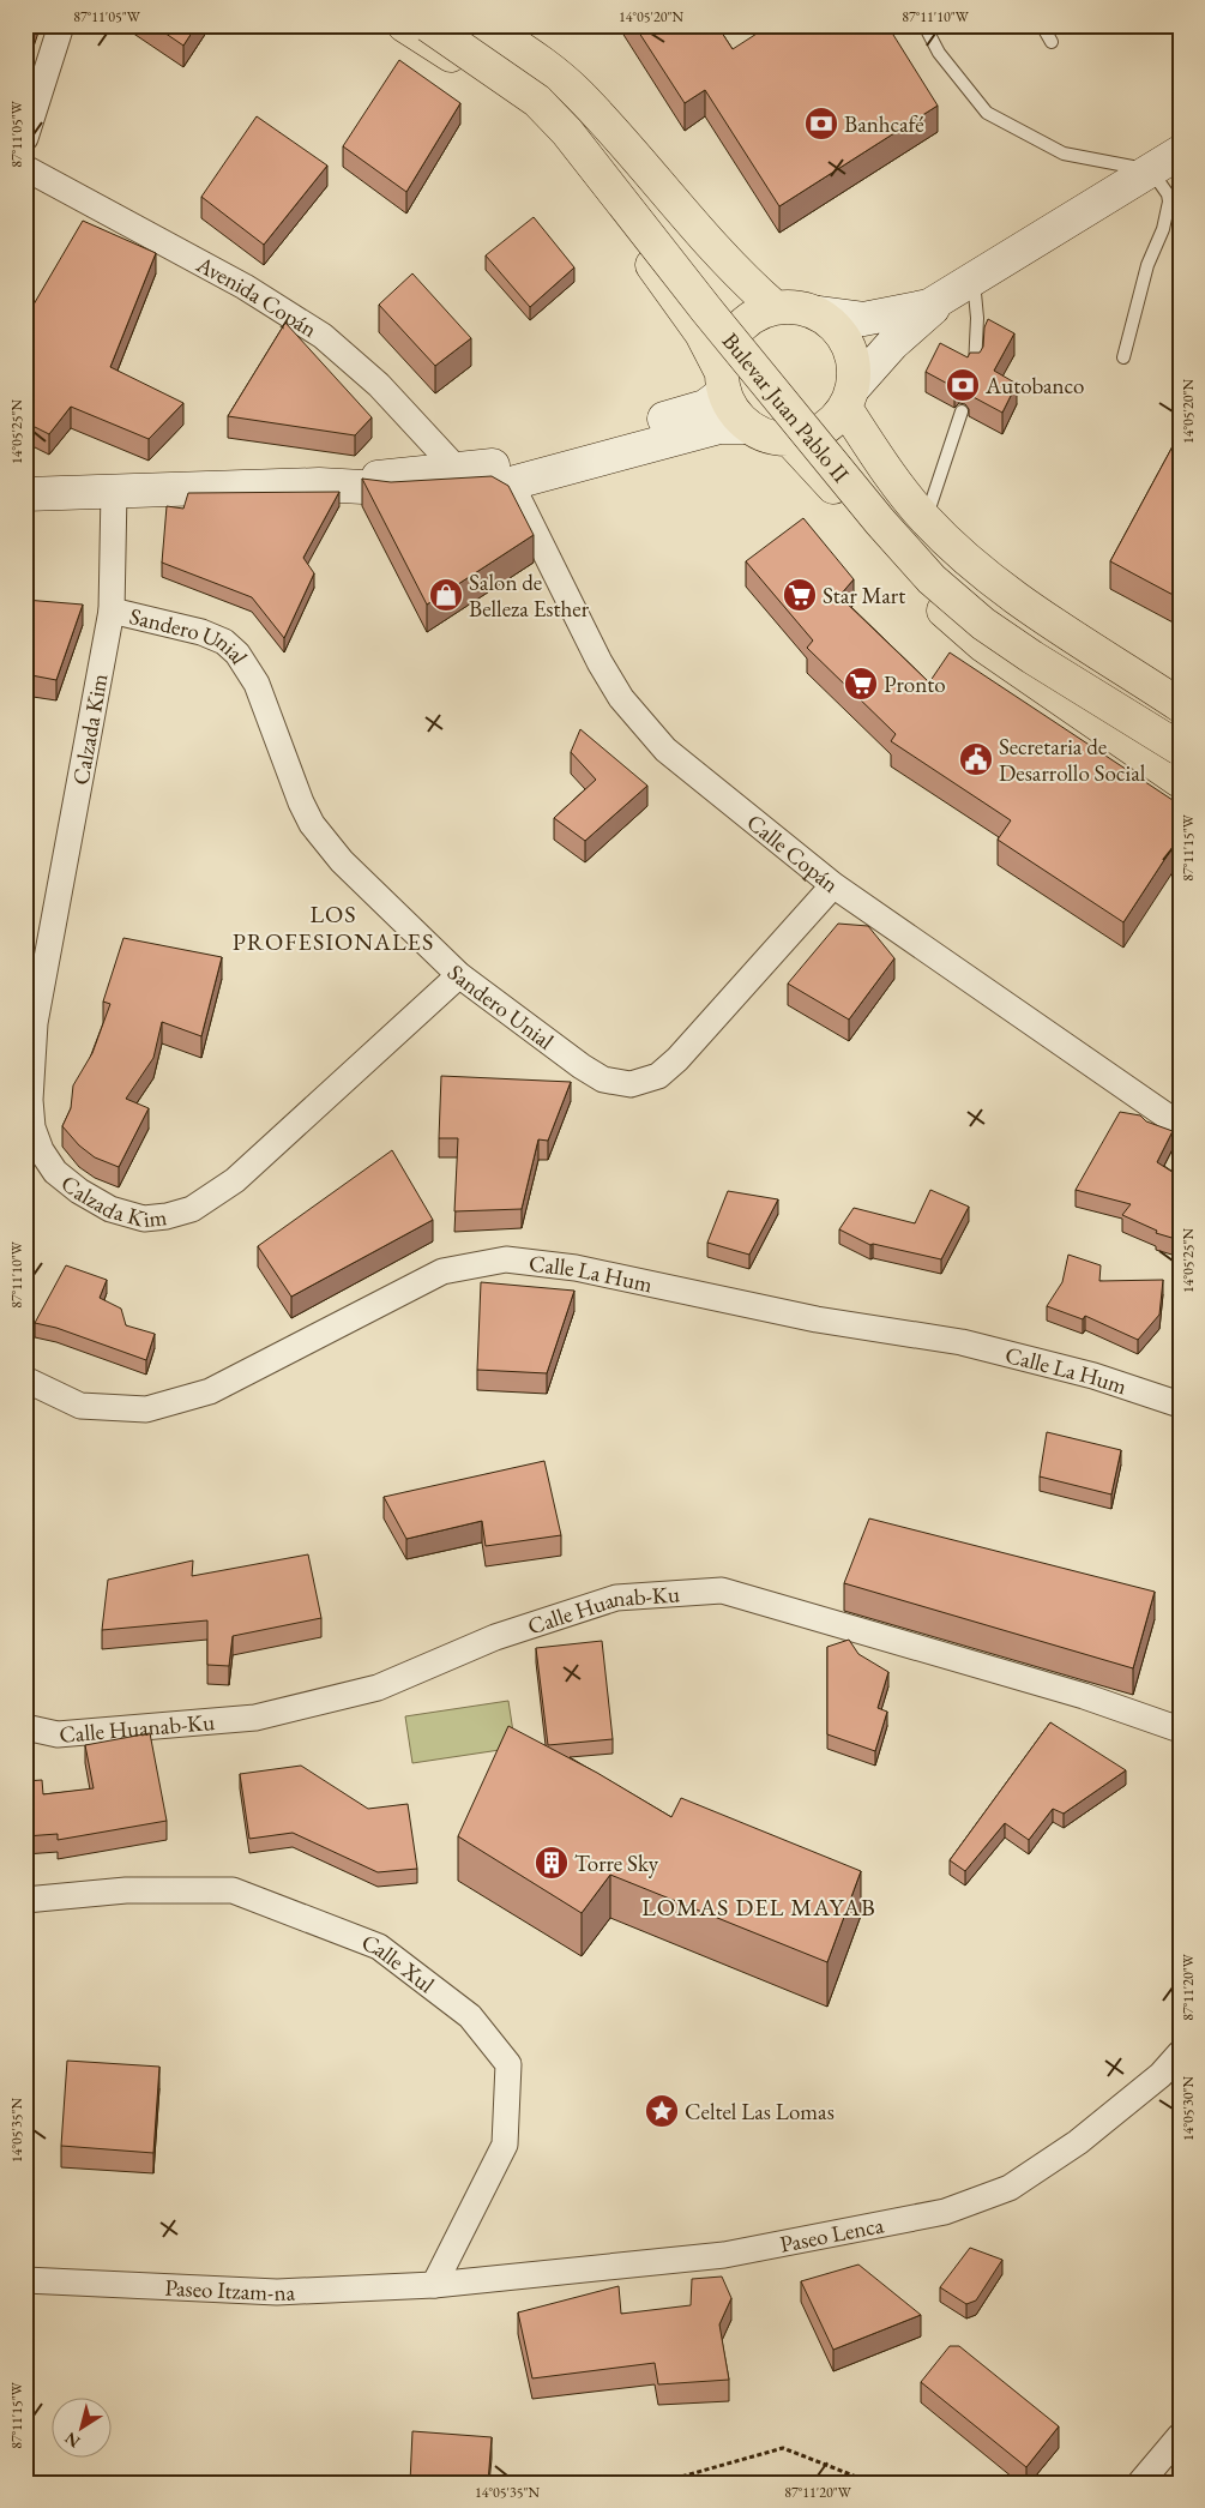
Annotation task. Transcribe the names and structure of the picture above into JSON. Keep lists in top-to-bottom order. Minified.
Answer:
{"streets":{"main road":["Bulevar Juan Pablo II"],"street":["Avenida Copán","Sandero Unial","Calzada Kim","Calle Copán","Calle La Hum","Calle Huanab-Ku","Calle Xul","Paseo Lenca","Paseo Itzam-na"]},"crossings":[["Sandero Unial","Calzada Kim"],["Sandero Unial","Calle Copán"],["Calle Xul","Paseo Lenca"],["Calle Xul","Paseo Itzam-na"],["Paseo Lenca","Paseo Itzam-na"]],"districts":["LOS PROFESIONALES","LOMAS DEL MAYAB"],"places":{"bank":["Banhcafé","Autobanco"],"shop":["Salon de Belleza Esther"],"supermarket":["Star Mart","Pronto"],"public building":["Secretaria de Desarrollo Social"],"building":["Torre Sky"],"place":["Celtel Las Lomas"]},"north":"bottom left","coordinates":["87°11'05\"W","14°05'20\"N","87°11'10\"W","14°05'25\"N","87°11'15\"W","87°11'20\"W","14°05'30\"N","14°05'35\"N"]}
